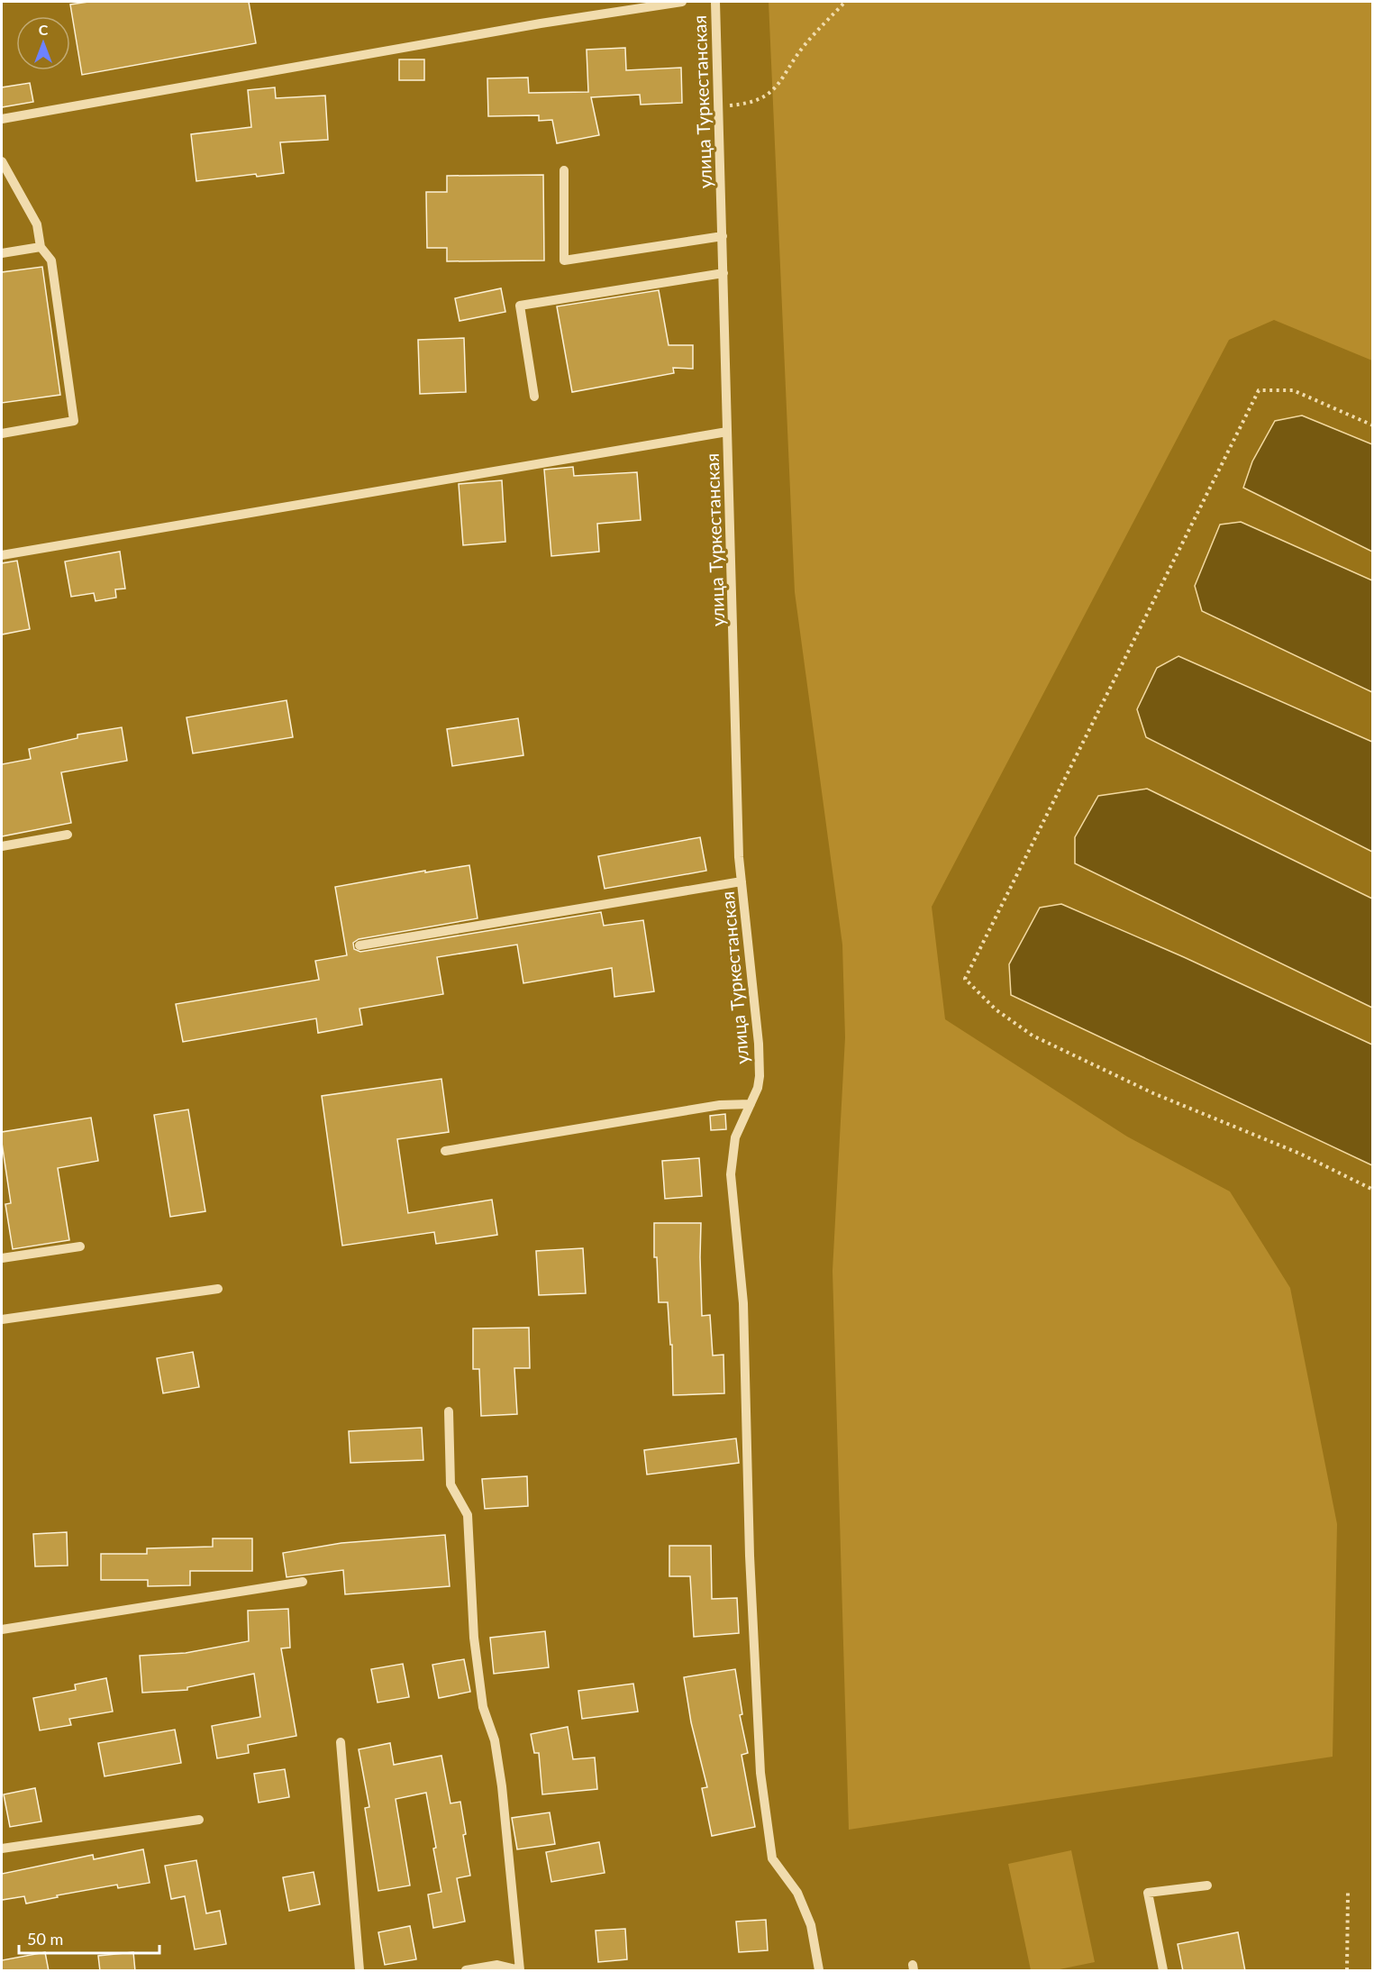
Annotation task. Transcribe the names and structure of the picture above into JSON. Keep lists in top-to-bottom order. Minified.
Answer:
{"streets":{"street":["улица Туркестанская"]},"scale_bar":"50 m","north":"top"}
